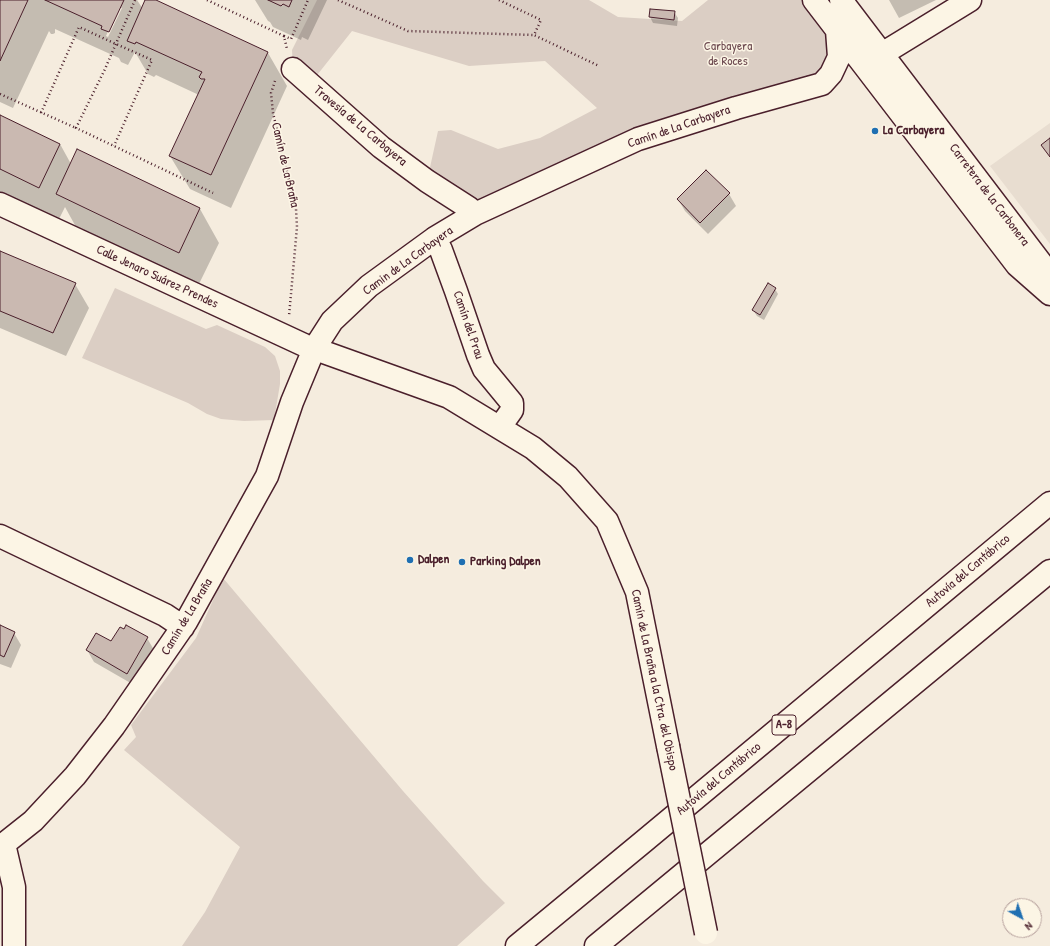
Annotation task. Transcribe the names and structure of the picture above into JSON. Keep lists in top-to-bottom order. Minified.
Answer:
{"streets":{"main road":["Travesía de La Carbayera","Camín de La Carbayera","Camín de La Braña","Carretera de la Carbonera","Camin de La Carbayera","Calle Jenaro Suárez Prendes","Camín del Prau","Autovía del Cantábrico","Camín de La Braña a la Ctra. del Obispo","A-8"]},"crossings":[["Travesía de La Carbayera","Camín de La Carbayera"],["Travesía de La Carbayera","Camín de La Braña"],["Travesía de La Carbayera","Camin de La Carbayera"],["Camín de La Carbayera","Carretera de la Carbonera"],["Camín de La Carbayera","Camin de La Carbayera"],["Camín de La Braña","Camin de La Carbayera"],["Camín de La Braña","Calle Jenaro Suárez Prendes"],["Camín de La Braña","Camín de La Braña a la Ctra. del Obispo"],["Camin de La Carbayera","Calle Jenaro Suárez Prendes"],["Camin de La Carbayera","Camín del Prau"],["Camin de La Carbayera","Camín de La Braña a la Ctra. del Obispo"],["Calle Jenaro Suárez Prendes","Camín de La Braña a la Ctra. del Obispo"],["Camín del Prau","Camín de La Braña a la Ctra. del Obispo"]],"parks":["Carbayera de Roces"],"places":["La Carbayera","Dalpen","Parking Dalpen"],"north":"bottom right"}
